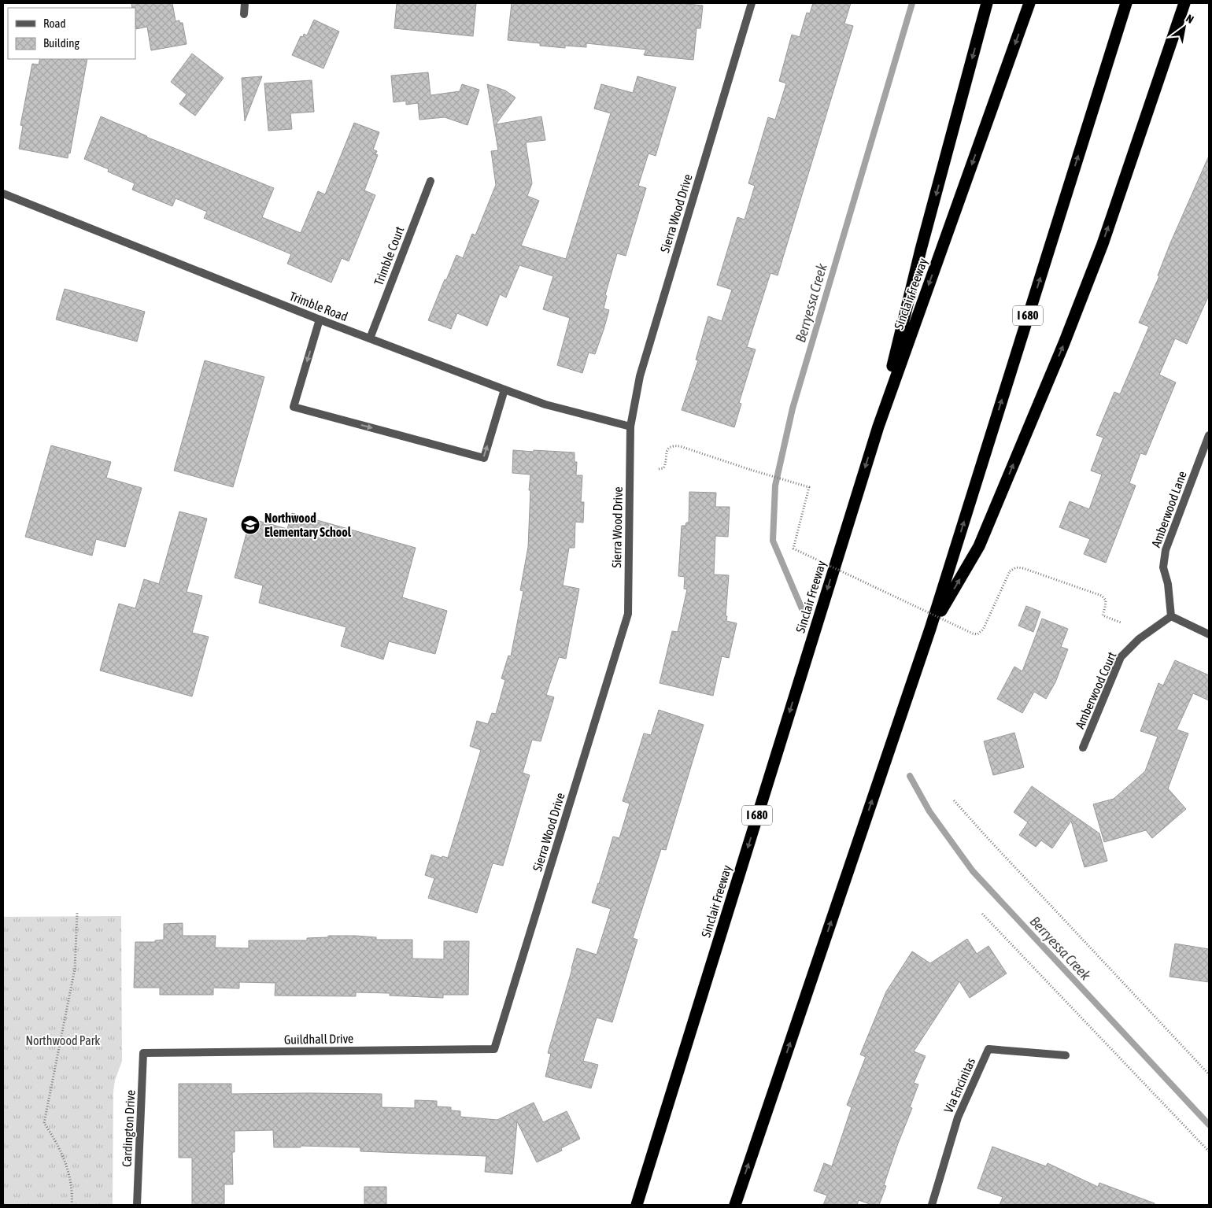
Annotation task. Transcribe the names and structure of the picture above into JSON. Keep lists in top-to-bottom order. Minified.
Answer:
{"streets":{"highway":["Sinclair Freeway","I 680"],"street":["Sierra Wood Drive","Trimble Court","Trimble Road","Amberwood Lane","Amberwood Court","Guildhall Drive","Via Encinitas","Cardington Drive"]},"crossings":[["Sierra Wood Drive","Trimble Road"],["Sierra Wood Drive","Guildhall Drive"],["Trimble Court","Trimble Road"],["Amberwood Lane","Amberwood Court"],["Guildhall Drive","Cardington Drive"]],"water":["Berryessa Creek"],"parks":["Northwood Park"],"places":{"school or university":["Northwood Elementary School"]},"legend":["Road","Building"],"north":"top right"}
